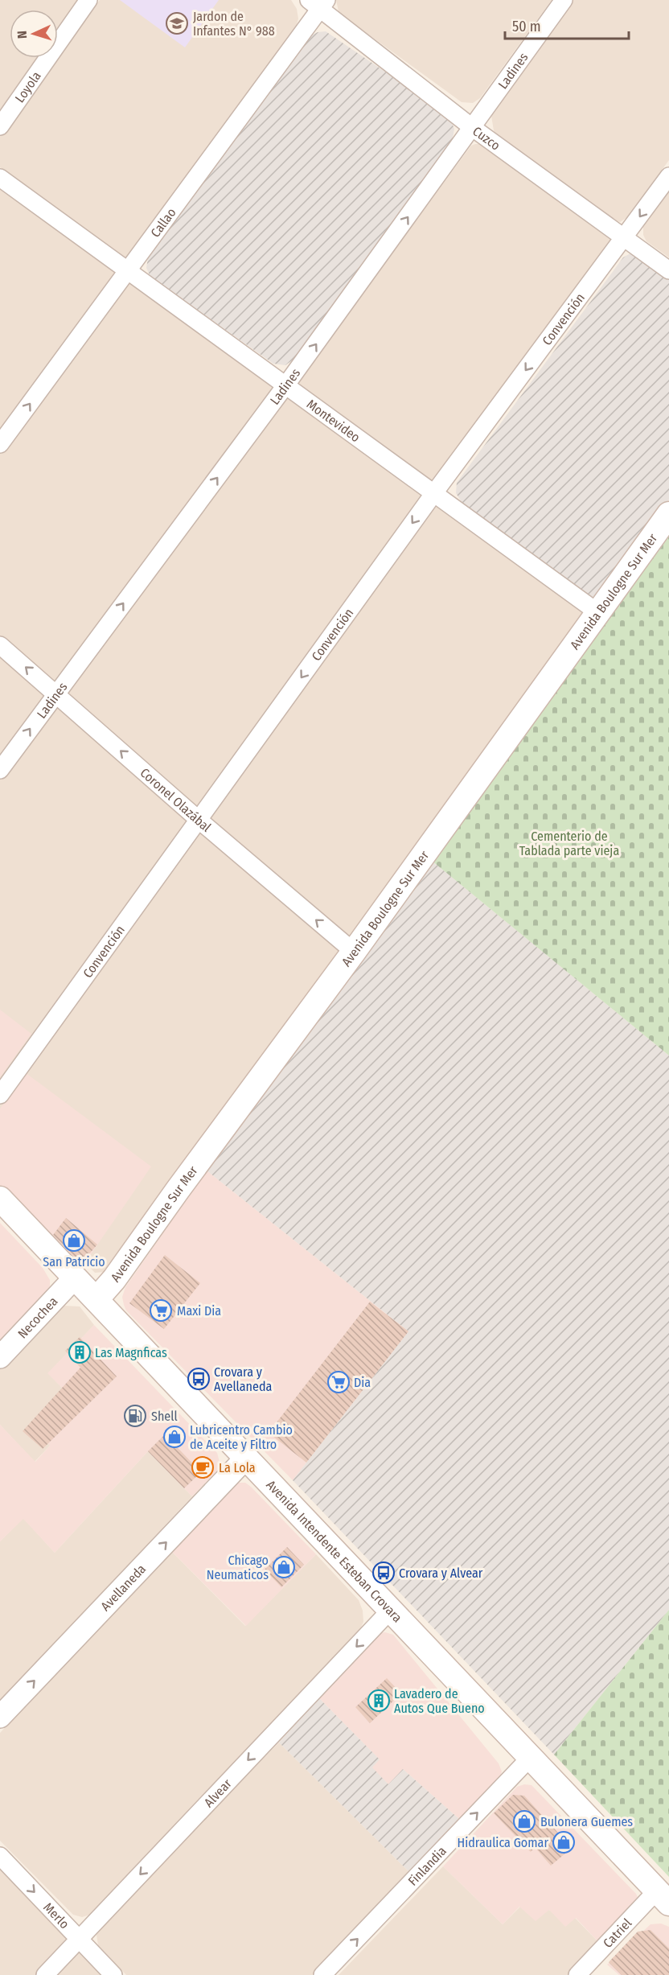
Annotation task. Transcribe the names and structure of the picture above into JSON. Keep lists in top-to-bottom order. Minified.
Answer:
{"streets":{"main road":["Avenida Boulogne Sur Mer","Avenida Intendente Esteban Crovara"],"street":["Ladines","Loyola","Cuzco","Callao","Convención","Montevideo","Coronel Olazábal","Necochea","Avellaneda","Alvear","Finlandia","Merlo","Catriel"]},"crossings":[["Ladines","Cuzco"],["Ladines","Montevideo"],["Ladines","Coronel Olazábal"],["Cuzco","Callao"],["Cuzco","Convención"],["Callao","Montevideo"],["Convención","Montevideo"],["Convención","Coronel Olazábal"],["Montevideo","Avenida Boulogne Sur Mer"],["Avenida Boulogne Sur Mer","Coronel Olazábal"],["Avenida Boulogne Sur Mer","Avenida Intendente Esteban Crovara"],["Necochea","Avenida Intendente Esteban Crovara"],["Avenida Intendente Esteban Crovara","Avellaneda"],["Avenida Intendente Esteban Crovara","Alvear"],["Avenida Intendente Esteban Crovara","Finlandia"],["Avenida Intendente Esteban Crovara","Catriel"],["Alvear","Merlo"]],"one_way":["Ladines","Callao","Convención","Coronel Olazábal","Avellaneda","Alvear","Finlandia","Merlo"],"parks":["Cementerio de Tablada parte vieja"],"places":{"school or university":["Jardon de Infantes N° 988"],"shop":["San Patricio","Lubricentro Cambio de Aceite y Filtro","Chicago Neumaticos","Bulonera Guemes","Hidraulica Gomar"],"supermarket":["Maxi Dia","Dia"],"building":["Las Magnficas","Lavadero de Autos Que Bueno"],"bus stop":["Crovara y Avellaneda","Crovara y Alvear"],"fuel station":["Shell"],"cafe":["La Lola"]},"scale_bar":"50 m","north":"left"}
